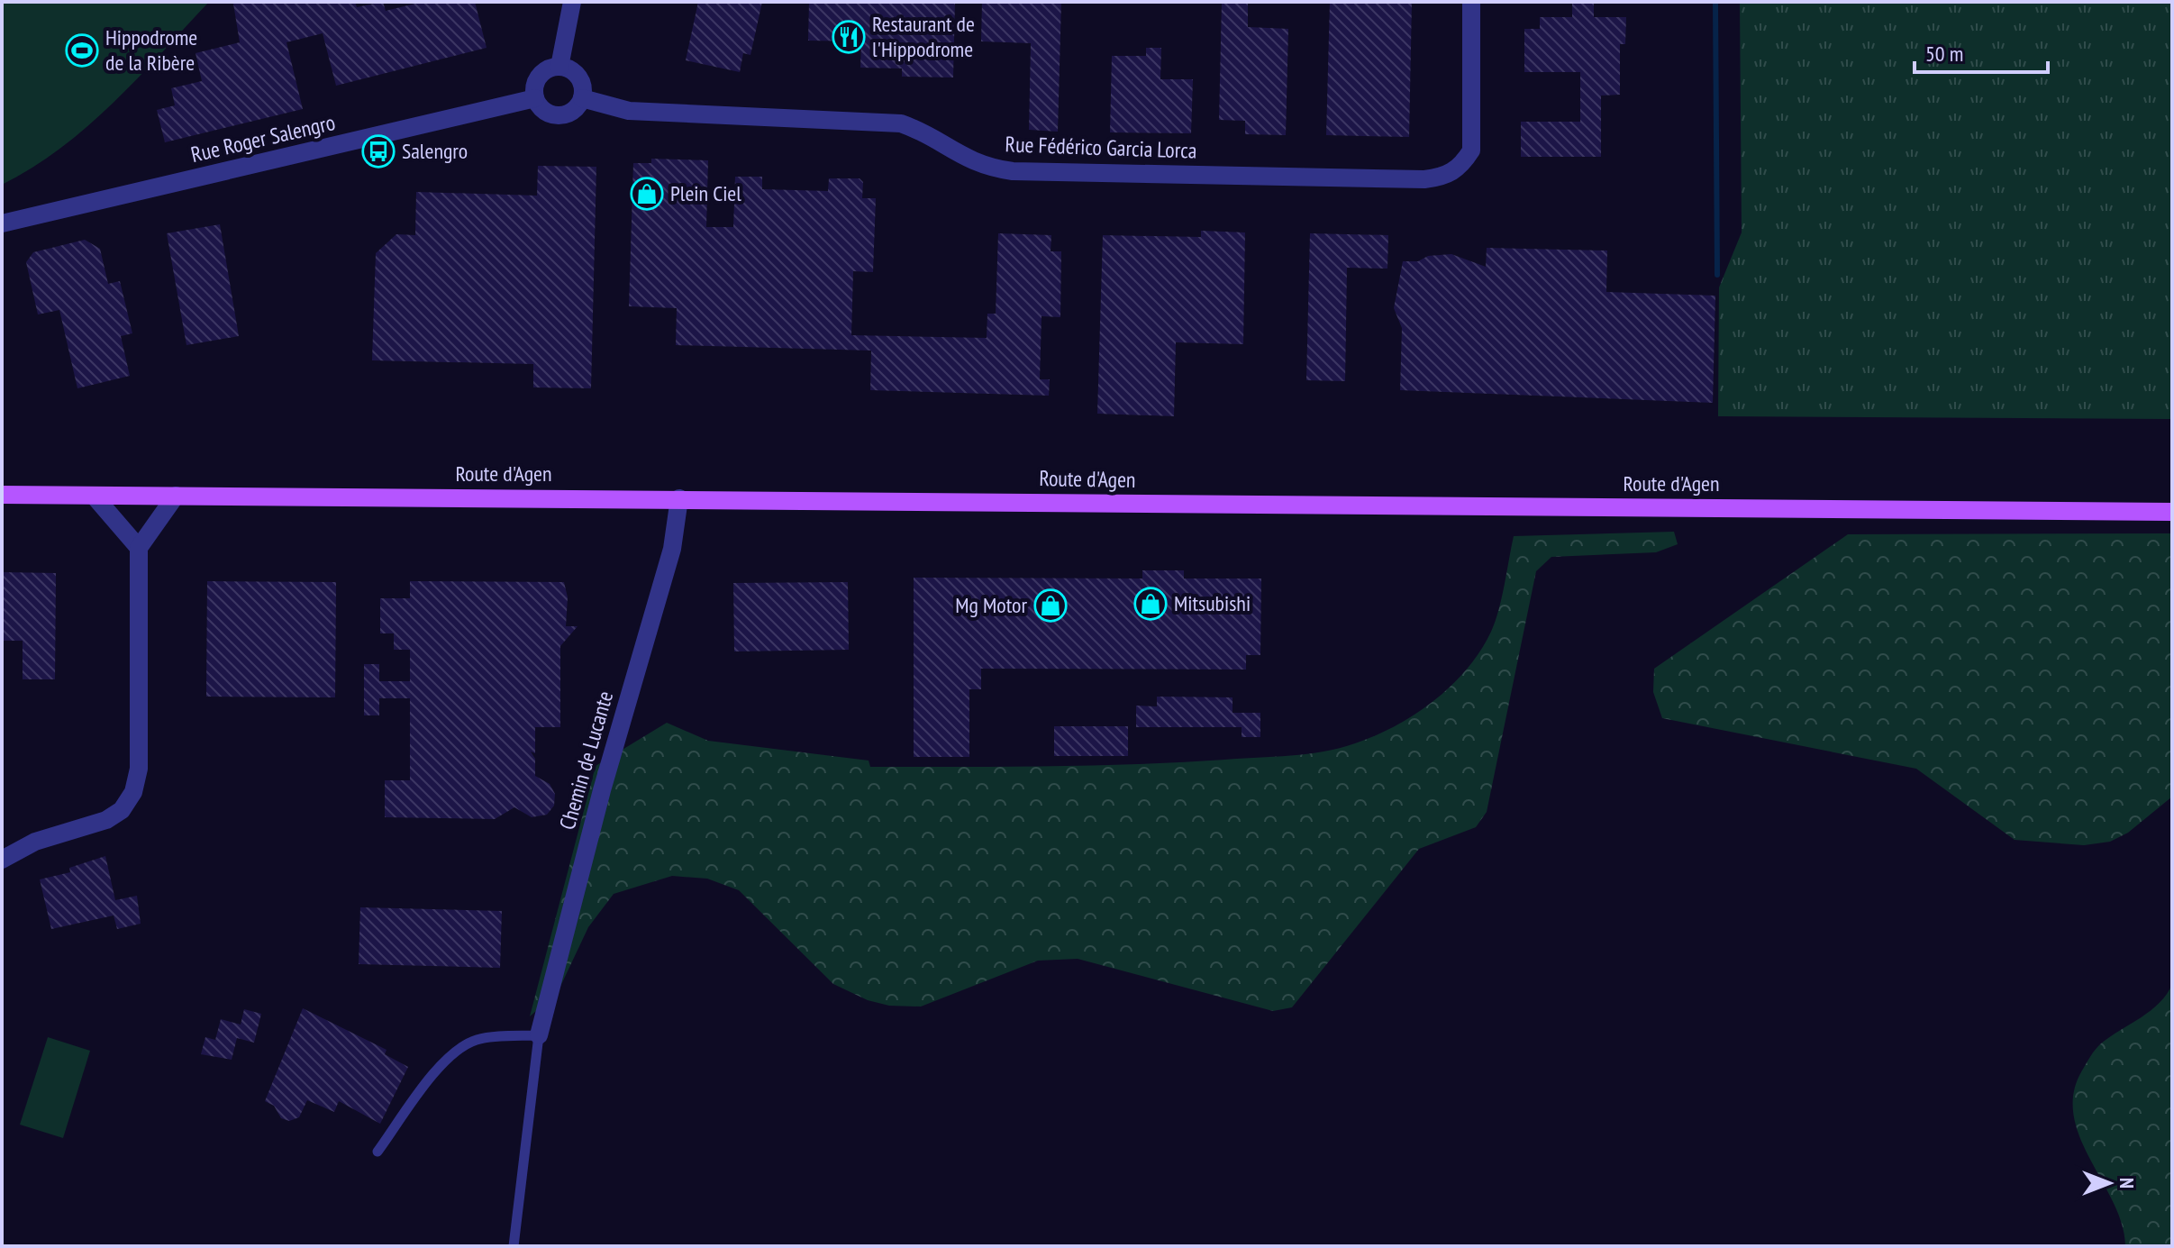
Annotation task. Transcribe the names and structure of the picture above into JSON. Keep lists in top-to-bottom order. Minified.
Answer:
{"streets":{"main road":["Route d'Agen"],"street":["Rue Roger Salengro","Rue Fédérico Garcia Lorca","Chemin de Lucante"]},"crossings":[["Rue Roger Salengro","Rue Fédérico Garcia Lorca"],["Route d'Agen","Chemin de Lucante"]],"places":{"restaurant":["Restaurant de l'Hippodrome"],"sports":["Hippodrome de la Ribère"],"bus stop":["Salengro"],"shop":["Plein Ciel","Mitsubishi","Mg Motor"]},"scale_bar":"50 m","north":"right"}
